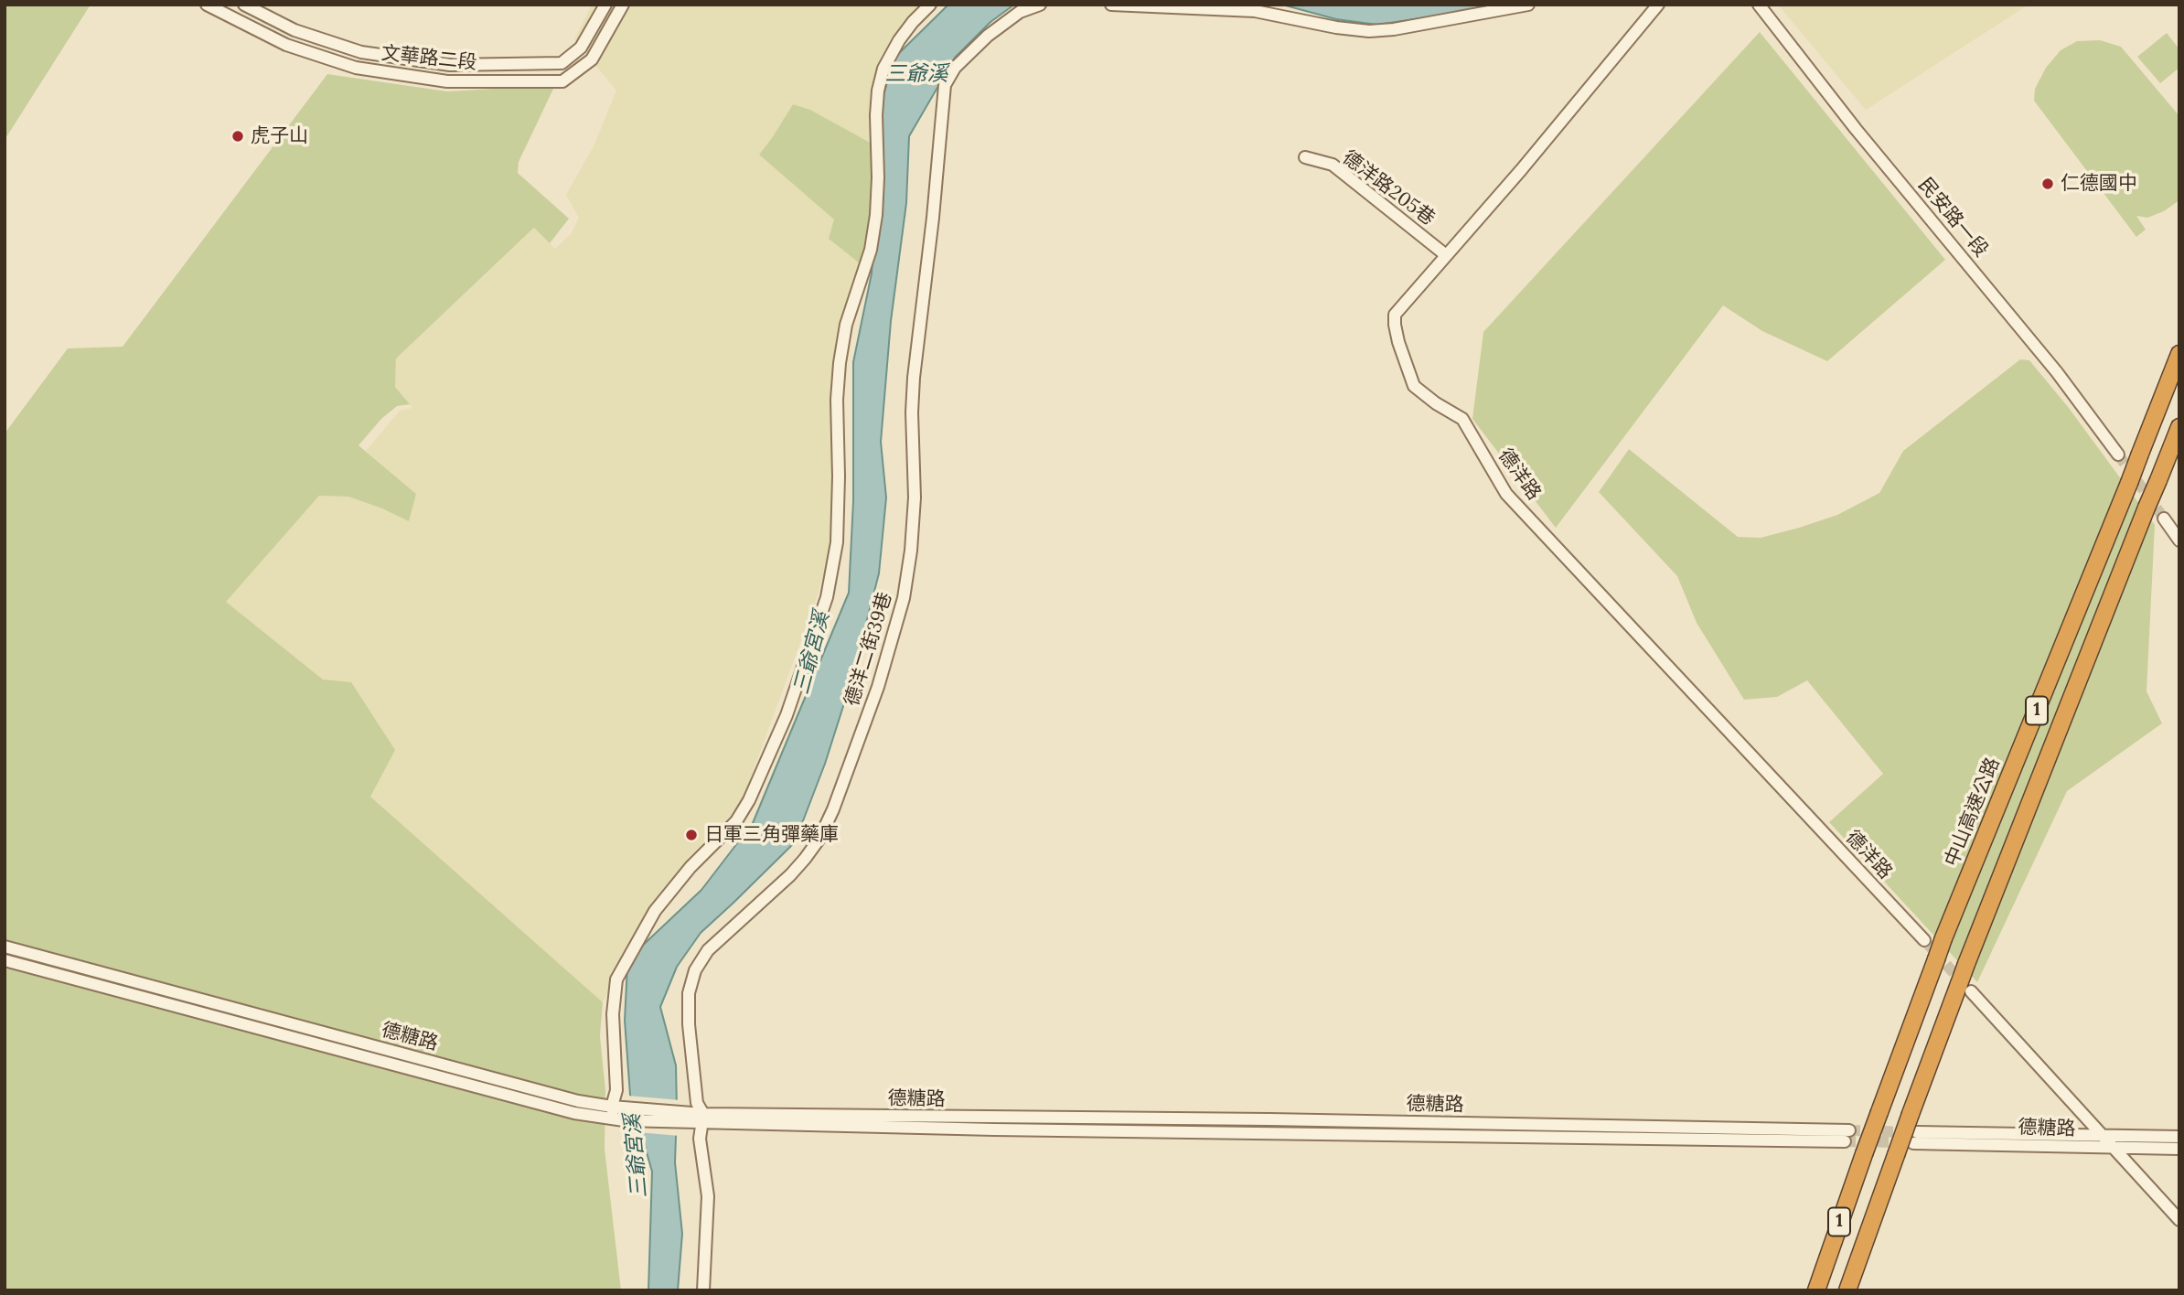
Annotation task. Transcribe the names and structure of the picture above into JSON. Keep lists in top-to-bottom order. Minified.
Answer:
{"streets":{"highway":["1","中山高速公路"],"street":["文華路二段","德洋路205巷","民安路一段","德洋路","德洋二街39巷","德糖路"]},"crossings":[["德洋路205巷","德洋路"],["德洋二街39巷","德糖路"]],"water":["三爺溪","三爺宮溪"],"places":["虎子山","仁德國中","日軍三角彈藥庫"]}
